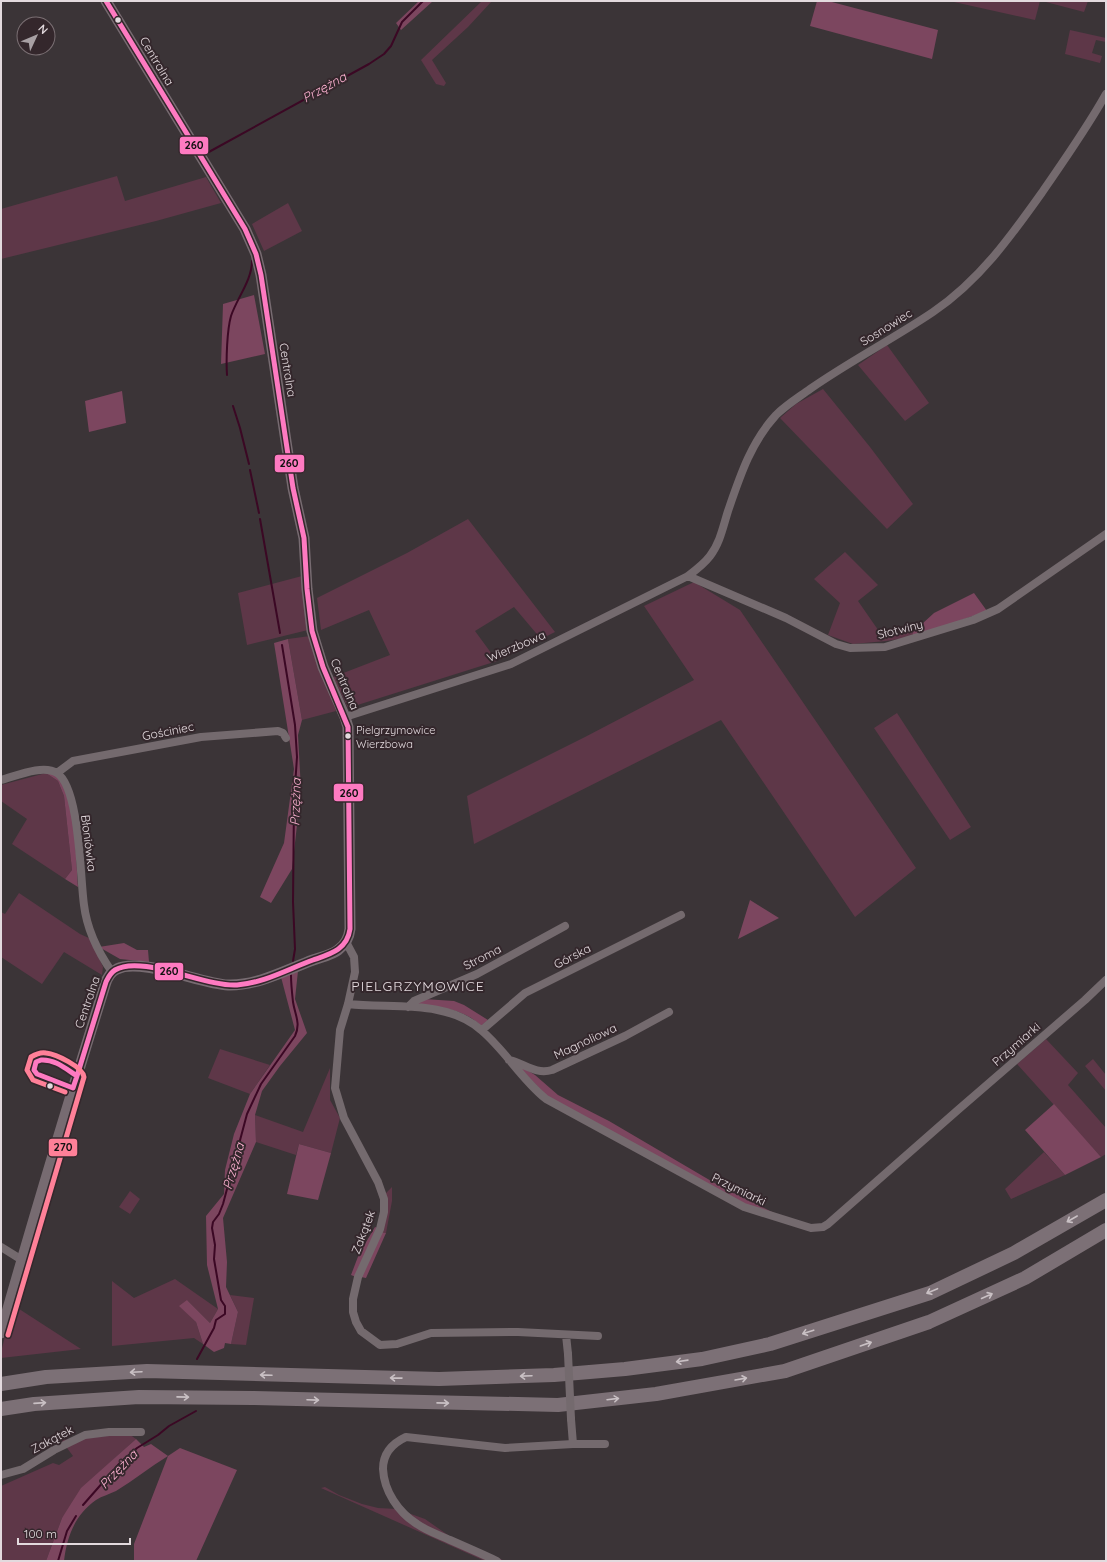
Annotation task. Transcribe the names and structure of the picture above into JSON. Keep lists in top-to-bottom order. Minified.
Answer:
{"streets":{"street":["Centralna","Sosnowiec","Słotwiny","Wierzbowa","Gościniec","Błoniówka","Górska","Stroma","Magnoliowa","Przymiarki","Zakątek"]},"crossings":[["Centralna","Wierzbowa"],["Centralna","Błoniówka"],["Centralna","Zakątek"],["Sosnowiec","Słotwiny"],["Sosnowiec","Wierzbowa"],["Słotwiny","Wierzbowa"],["Gościniec","Błoniówka"],["Górska","Przymiarki"],["Stroma","Przymiarki"],["Magnoliowa","Przymiarki"],["Przymiarki","Zakątek"]],"districts":["PIELGRZYMOWICE"],"water":["Przężna"],"places":["Pielgrzymowice Wierzbowa"],"lines":["transit line 260","transit line 270"],"scale_bar":"100 m","north":"top right"}
